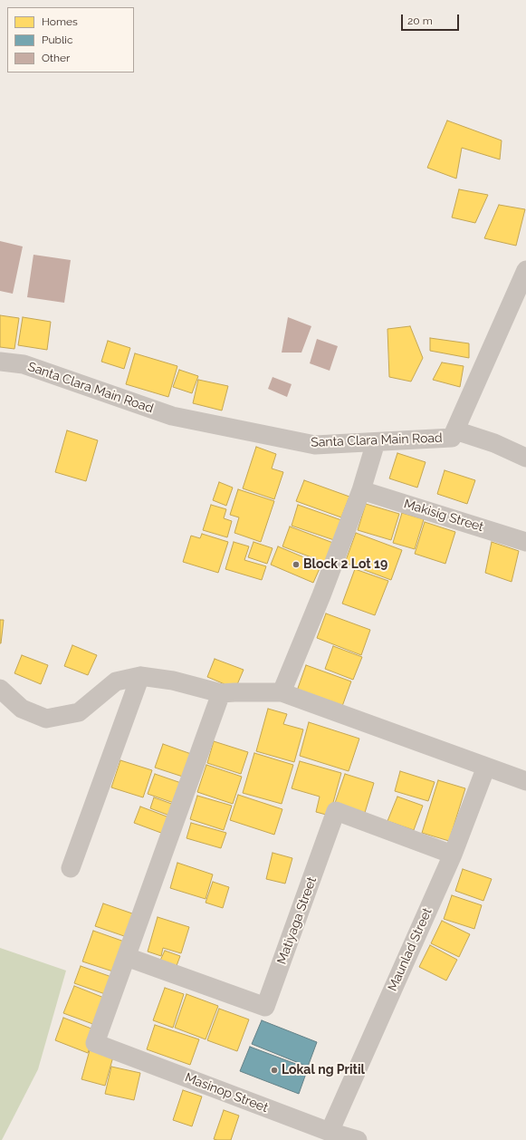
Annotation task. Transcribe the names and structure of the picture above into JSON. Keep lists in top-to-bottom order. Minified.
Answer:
{"streets":{"street":["Santa Clara Main Road","Makisig Street","Matiyaga Street","Maunlad Street","Masinop Street"]},"crossings":[["Matiyaga Street","Maunlad Street"],["Matiyaga Street","Masinop Street"],["Maunlad Street","Masinop Street"]],"places":["Block 2 Lot 19","Lokal ng Pritil"],"legend":["Homes","Public","Other"],"scale_bar":"20 m"}
